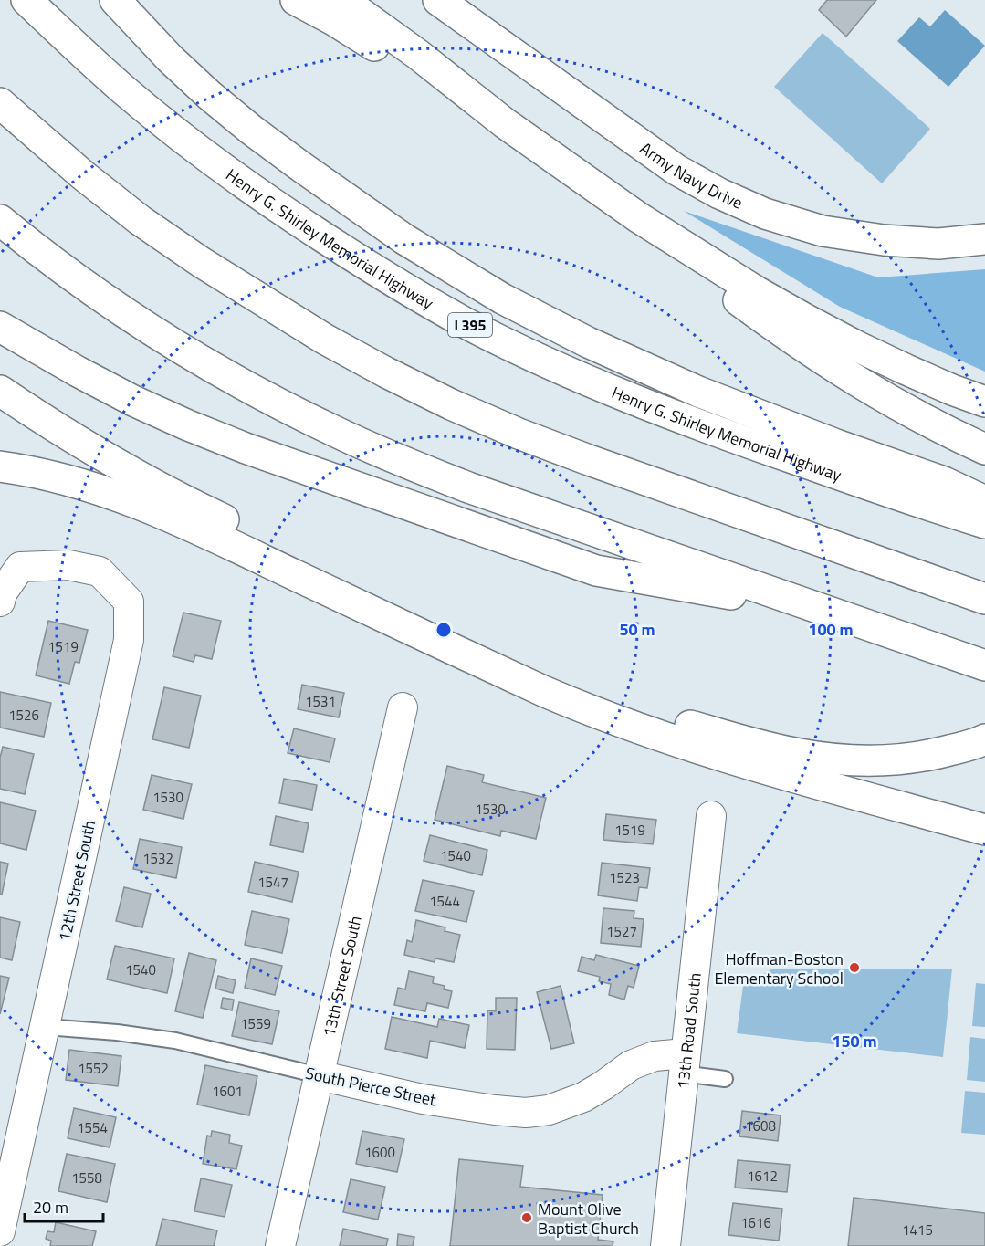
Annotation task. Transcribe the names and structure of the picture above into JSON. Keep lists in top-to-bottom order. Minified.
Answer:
{"streets":{"main road":["Army Navy Drive","Henry G. Shirley Memorial Highway","I 395"],"street":["12th Street South","13th Street South","13th Road South","South Pierce Street"]},"crossings":[["12th Street South","South Pierce Street"],["13th Street South","South Pierce Street"],["13th Road South","South Pierce Street"]],"places":["Hoffman-Boston Elementary School","Mount Olive Baptist Church"],"house_numbers":["1519","1531","1526","1530","1530","1519","1540","1532","1523","1547","1544","1527","1540","1559","1552","1601","1608","1554","1600","1612","1558","1616","1415"],"scale_bar":"20 m","rings":["50 m","100 m","150 m"]}
